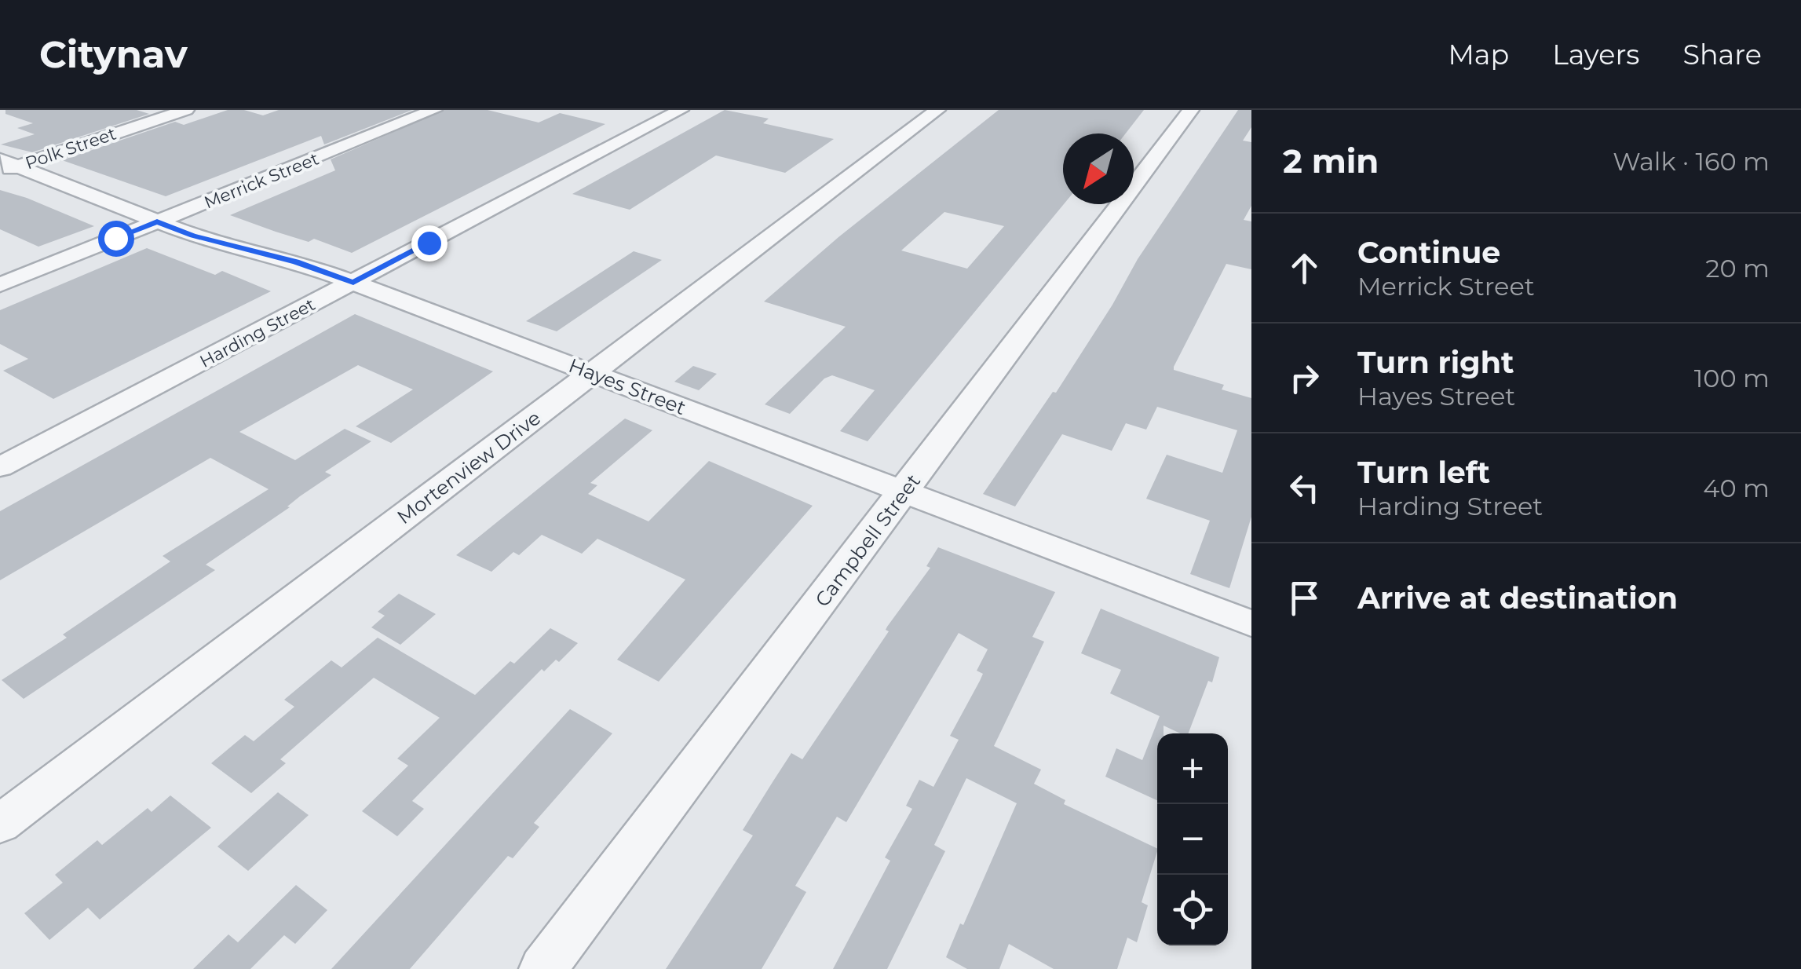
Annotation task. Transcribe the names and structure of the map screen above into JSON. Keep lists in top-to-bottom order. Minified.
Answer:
{"streets":{"street":["Polk Street","Merrick Street","Harding Street","Hayes Street","Mortenview Drive","Campbell Street"]},"crossings":[["Polk Street","Hayes Street"],["Merrick Street","Hayes Street"],["Harding Street","Hayes Street"],["Hayes Street","Mortenview Drive"],["Hayes Street","Campbell Street"]],"north":"bottom left","page":{"header":"Citynav","nav":["Map","Layers","Share"],"heading":["2 min","Walk · 160 m"],"list":[["Continue","Merrick Street","20 m"],["Turn right","Hayes Street","100 m"],["Turn left","Harding Street","40 m"],"Arrive at destination"],"map_buttons":["+","−"]}}
